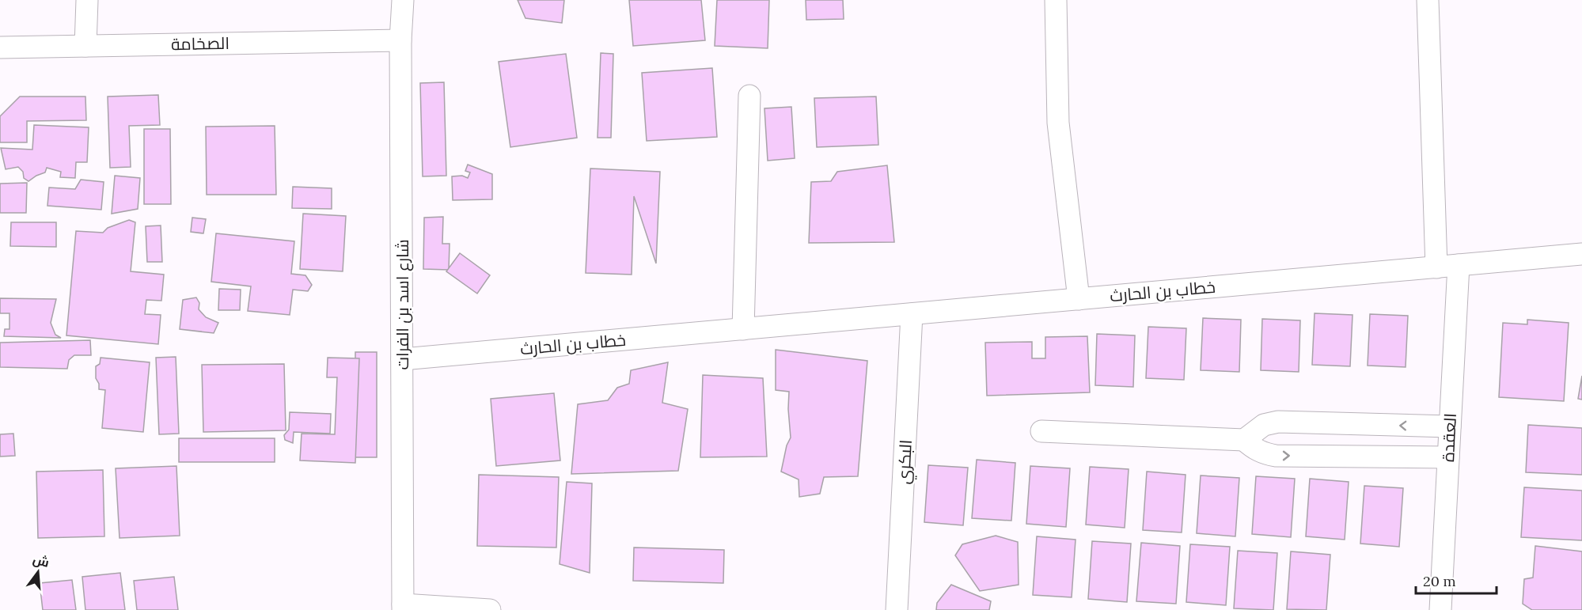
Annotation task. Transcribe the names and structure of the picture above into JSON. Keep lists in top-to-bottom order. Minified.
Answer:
{"streets":{"street":["الصخامة","خطاب بن الحارث","شارع اسد بن الفرات","العقدة","البكري"]},"crossings":[["الصخامة","شارع اسد بن الفرات"],["خطاب بن الحارث","شارع اسد بن الفرات"],["خطاب بن الحارث","العقدة"],["خطاب بن الحارث","البكري"]],"scale_bar":"20 m","north":"top"}
